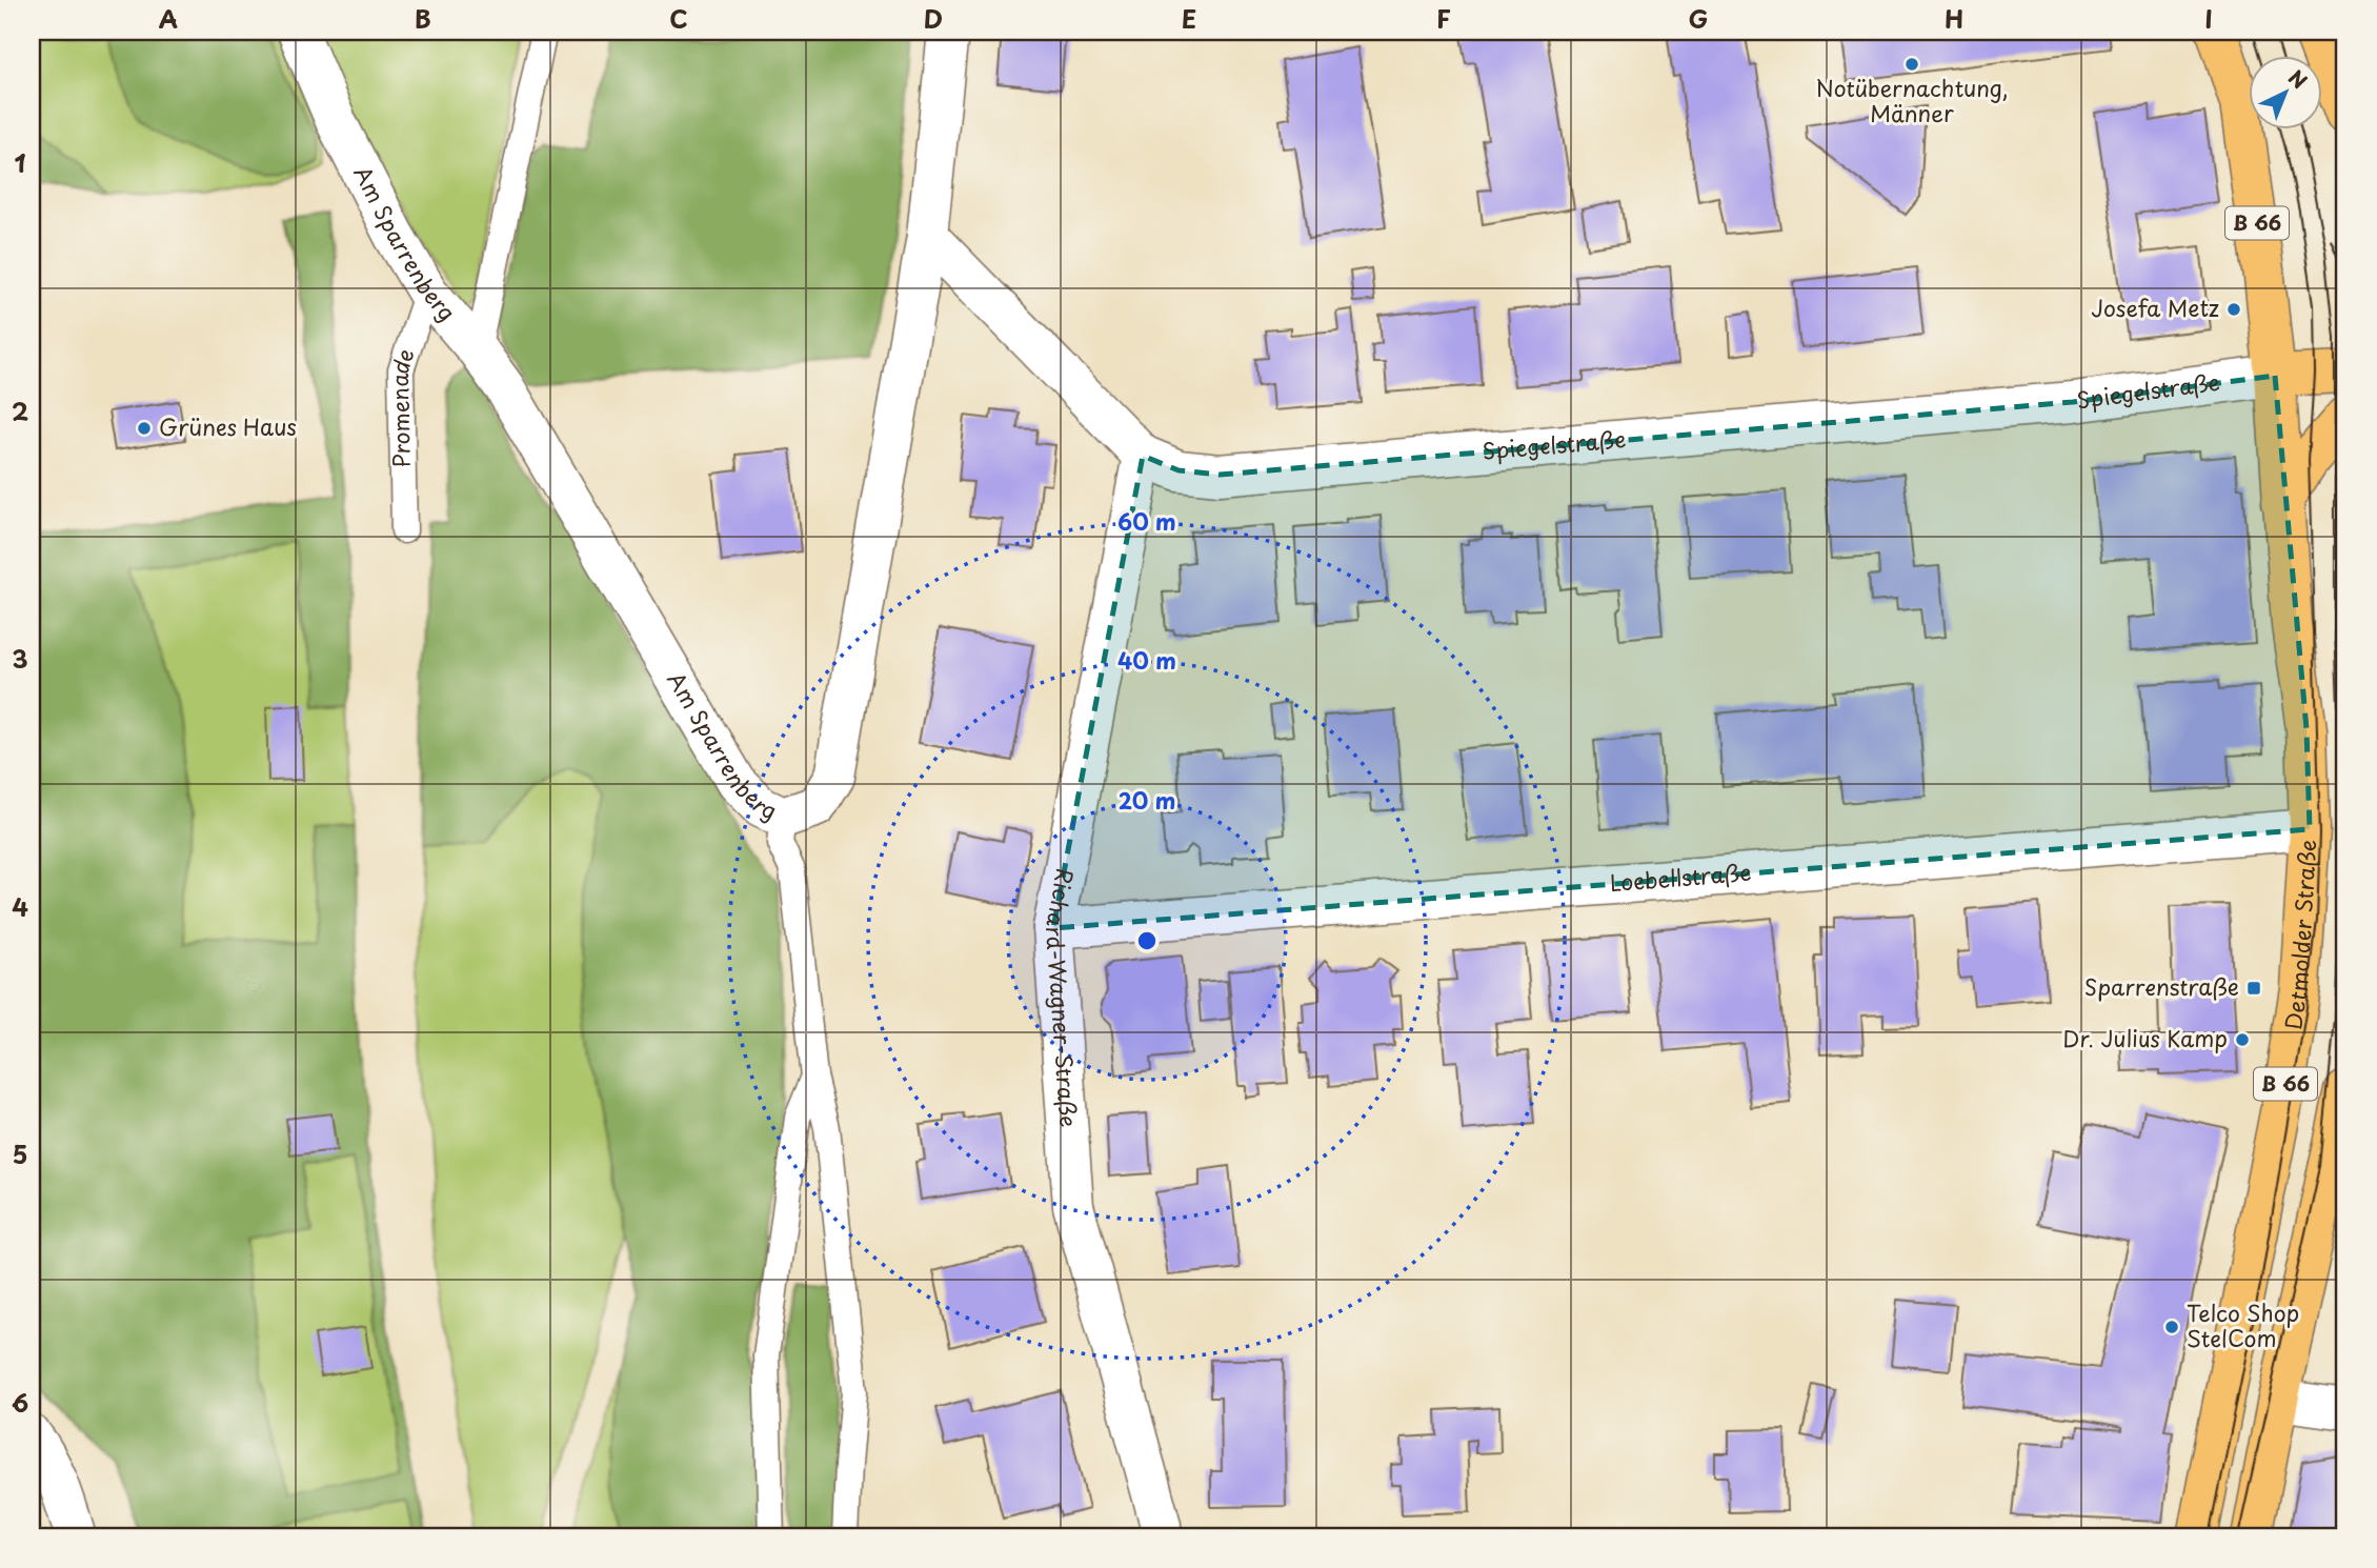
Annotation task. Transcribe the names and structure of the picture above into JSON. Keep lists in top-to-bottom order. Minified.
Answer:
{"streets":{"main road":["B 66","Detmolder Straße"],"street":["Am Sparrenberg","Spiegelstraße","Loebellstraße","Richard-Wagner-Straße"],"lane":["Promenade"]},"crossings":[["B 66","Spiegelstraße"],["B 66","Detmolder Straße"],["Am Sparrenberg","Spiegelstraße"],["Am Sparrenberg","Promenade"],["Spiegelstraße","Detmolder Straße"],["Spiegelstraße","Richard-Wagner-Straße"],["Loebellstraße","Detmolder Straße"],["Loebellstraße","Richard-Wagner-Straße"]],"places":{"other":["Notübernachtung, Männer","Josefa Metz","Grünes Haus","Dr. Julius Kamp","Telco Shop StelCom"],"transit":["Sparrenstraße"]},"north":"top right","grid":{"columns":["A","B","C","D","E","F","G","H","I"],"rows":["1","2","3","4","5","6"]},"rings":["60 m","40 m","20 m"]}
